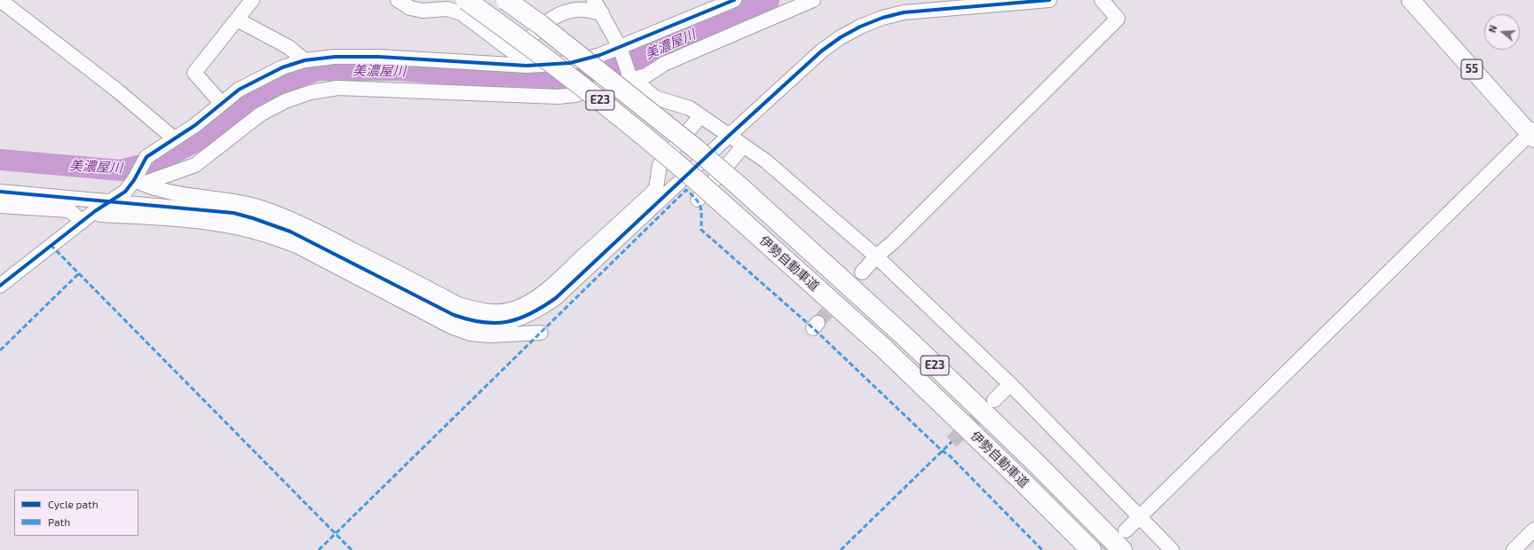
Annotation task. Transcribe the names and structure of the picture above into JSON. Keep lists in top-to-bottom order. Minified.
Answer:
{"streets":{"highway":["E23","伊勢自動車道"],"main road":["55"]},"water":["美濃屋川"],"legend":["Cycle path","Path"],"north":"left"}
